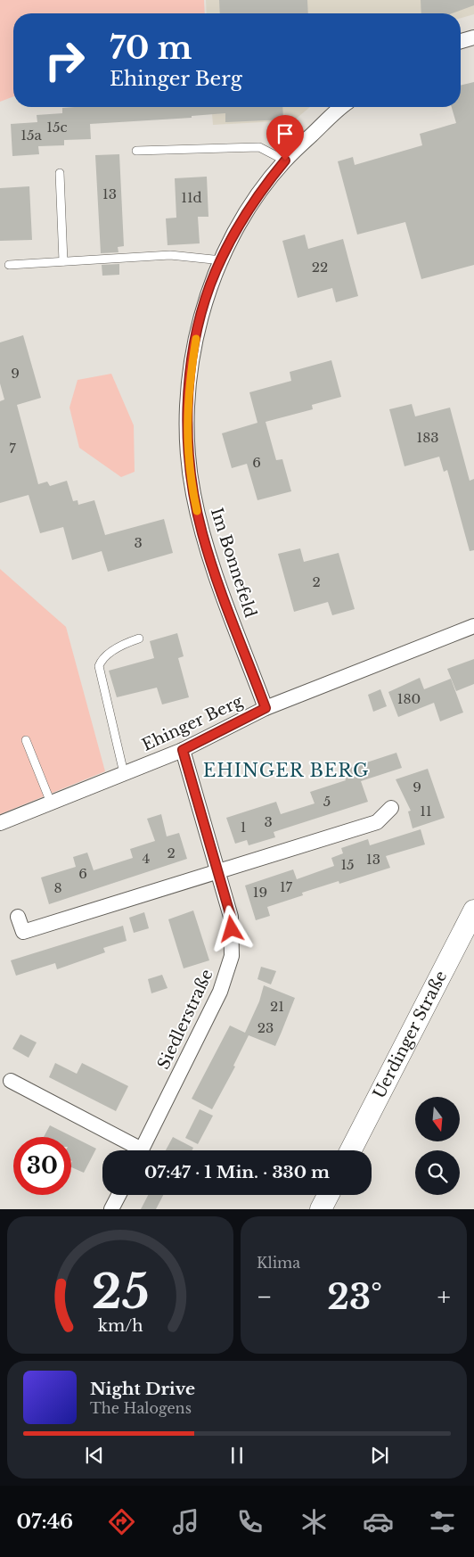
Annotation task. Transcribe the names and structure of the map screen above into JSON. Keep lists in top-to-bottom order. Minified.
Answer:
{"streets":{"main road":["Uerdinger Straße"],"street":["Im Bonnefeld","Ehinger Berg","Siedlerstraße"]},"crossings":[["Im Bonnefeld","Ehinger Berg"],["Ehinger Berg","Siedlerstraße"]],"districts":["EHINGER BERG"],"house_numbers":["15c","15a","13","11d","22","9","183","7","6","3","2","180","9","5","11","3","1","2","4","13","15","6","17","8","19","21","23"],"north":"bottom","page":{"turn":["70 m","Ehinger Berg"],"limit":"30","trip":"07:47 · 1 Min. · 330 m","tile":"Klima","heat":["−","23°","+"],"song":["Night Drive","The Halogens"],"tabs":"07:46","gauge":["25","km/h"]}}
